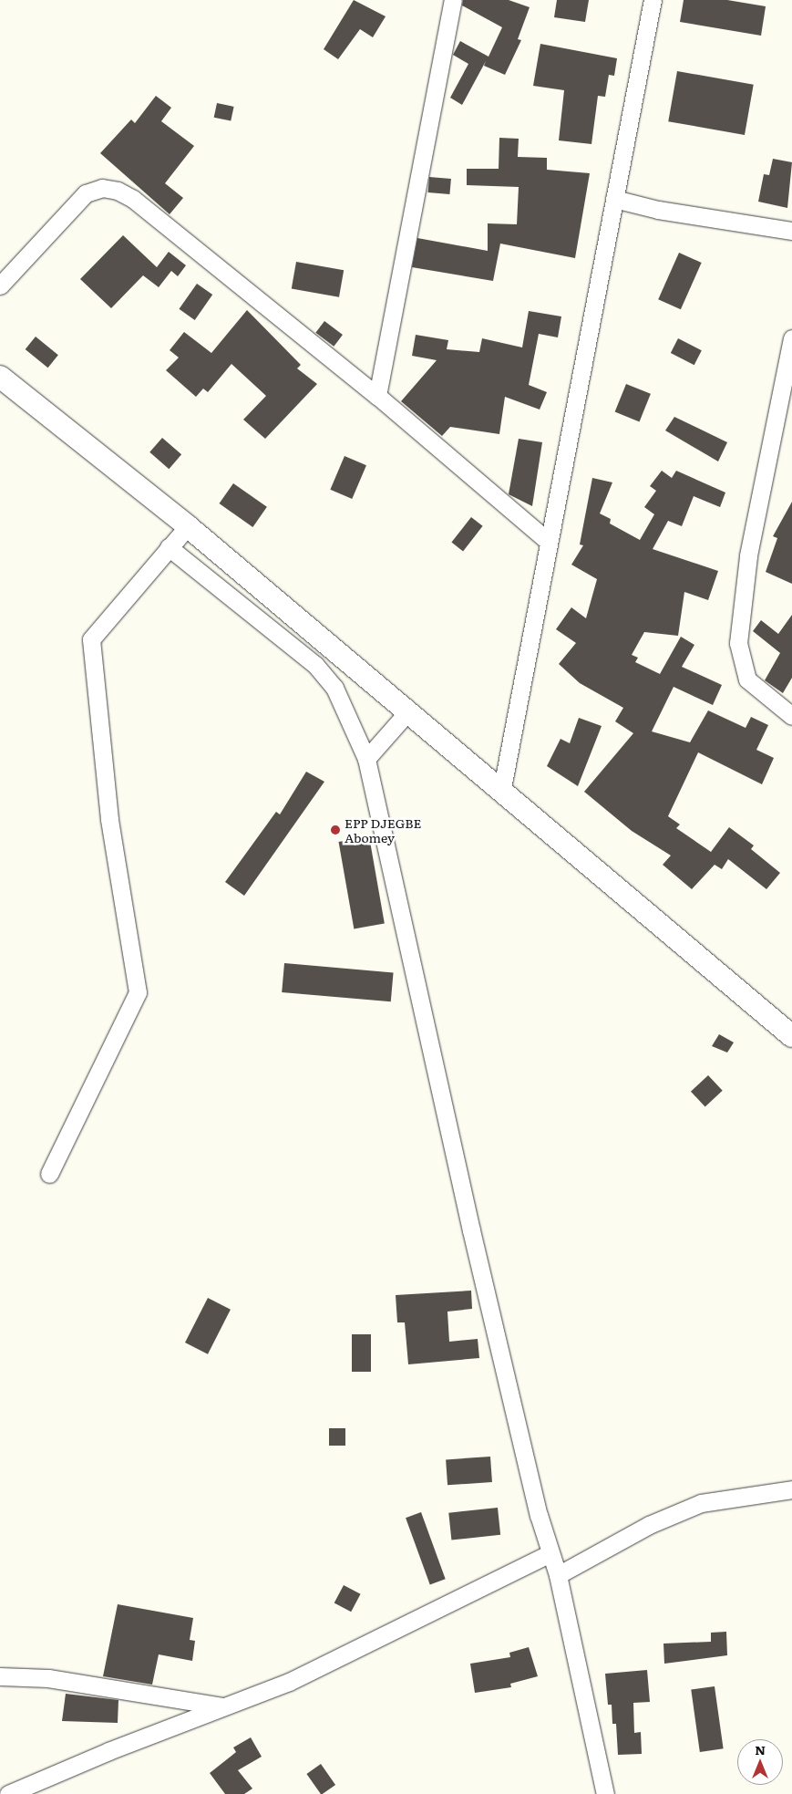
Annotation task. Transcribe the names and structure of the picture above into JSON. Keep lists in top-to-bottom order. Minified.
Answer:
{"places":["EPP DJEGBE Abomey"],"north":"top"}
